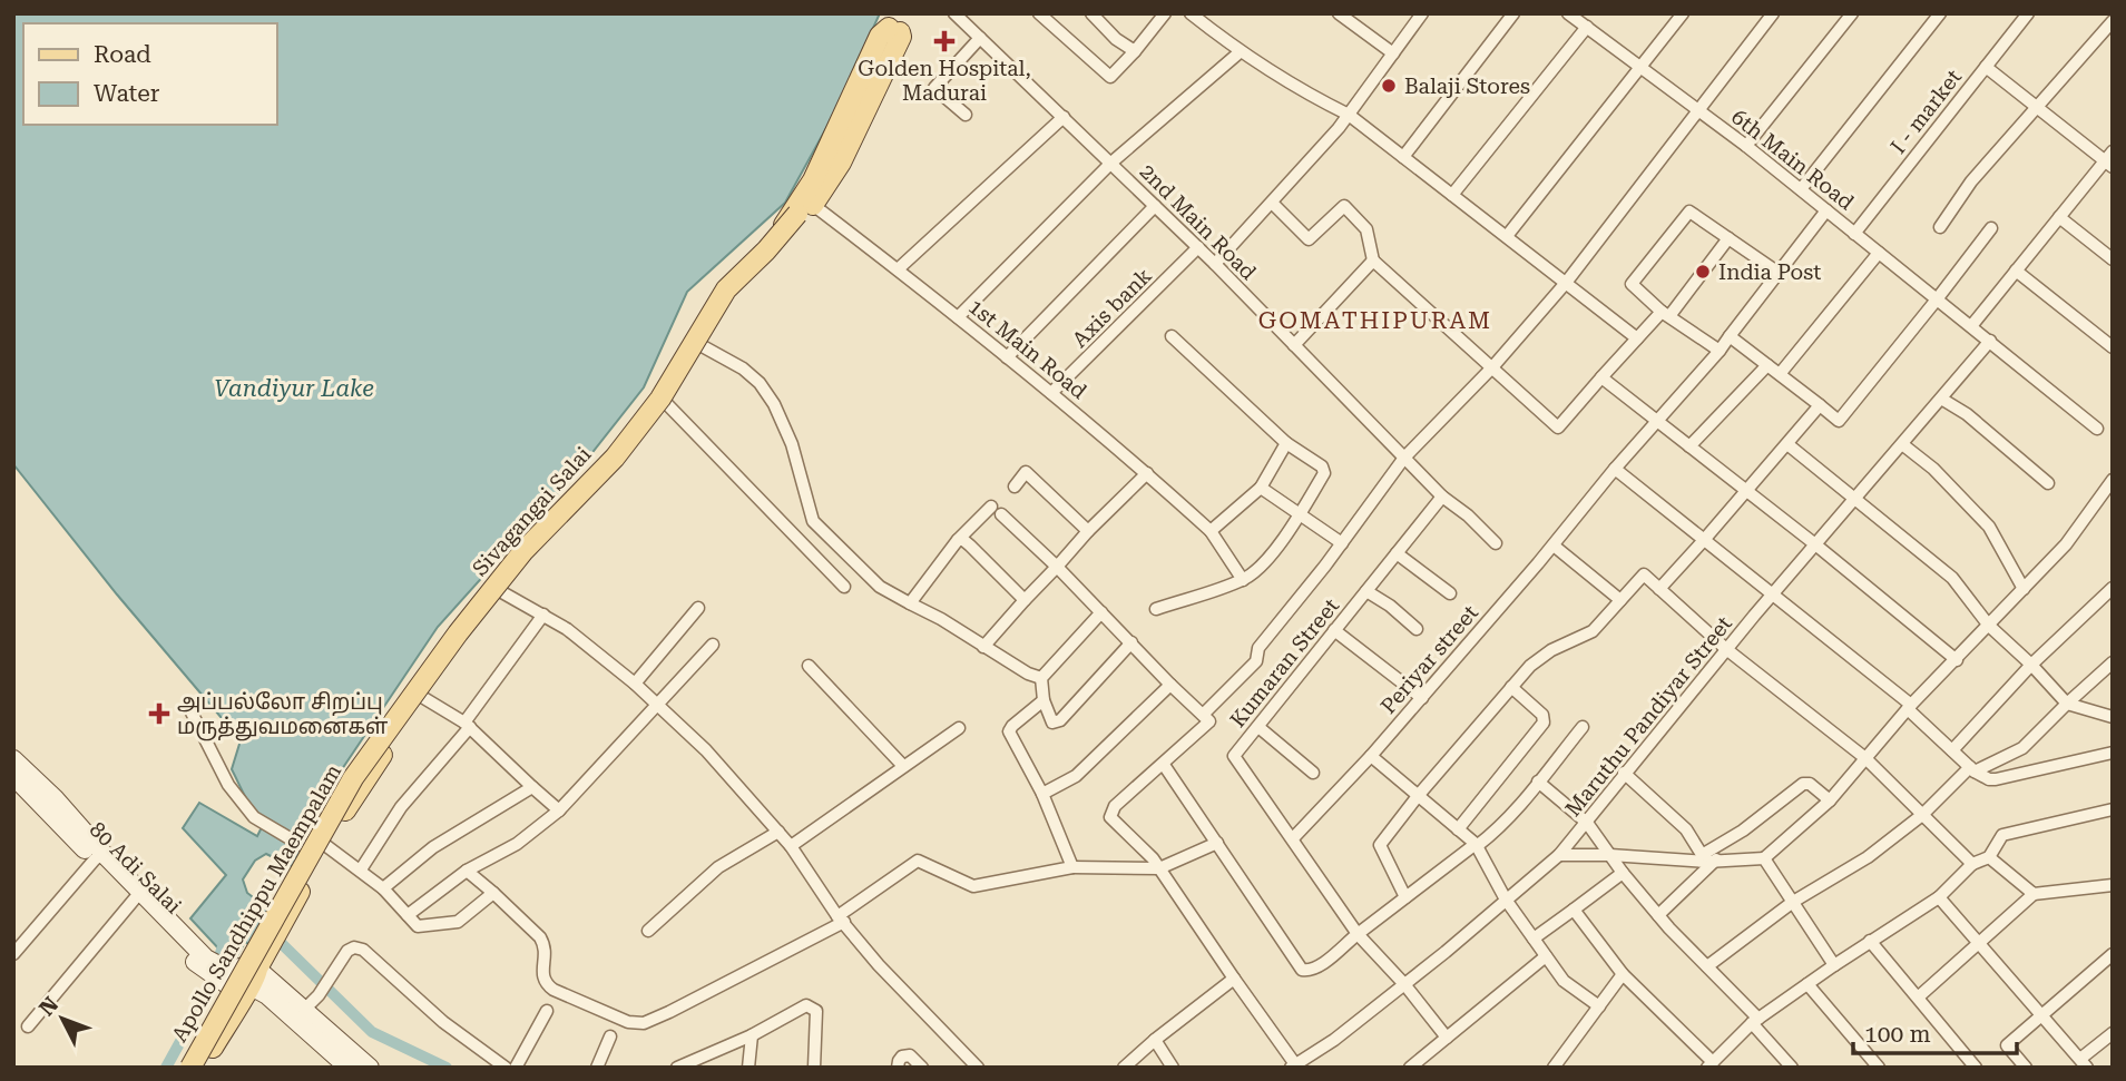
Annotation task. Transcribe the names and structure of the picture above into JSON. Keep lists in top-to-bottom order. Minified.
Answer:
{"streets":{"main road":["Sivagangai Salai","80 Adi Salai","Apollo Sandhippu Maempalam"],"street":["I - market","6th Main Road","2nd Main Road","Axis bank","1st Main Road","Periyar street","Kumaran Street","Maruthu Pandiyar Street"]},"crossings":[["I - market","6th Main Road"],["6th Main Road","Periyar street"],["6th Main Road","Maruthu Pandiyar Street"],["2nd Main Road","Axis bank"],["2nd Main Road","Kumaran Street"],["Axis bank","1st Main Road"],["1st Main Road","Sivagangai Salai"],["1st Main Road","Apollo Sandhippu Maempalam"],["Sivagangai Salai","80 Adi Salai"],["Sivagangai Salai","Apollo Sandhippu Maempalam"]],"districts":["GOMATHIPURAM"],"water":["Vandiyur Lake"],"places":{"health":["Golden Hospital, Madurai","அப்பல்லோ சிறப்பு மருத்துவமனைகள்"],"other":["Balaji Stores","India Post"]},"legend":["Road","Water"],"scale_bar":"100 m","north":"top left"}
